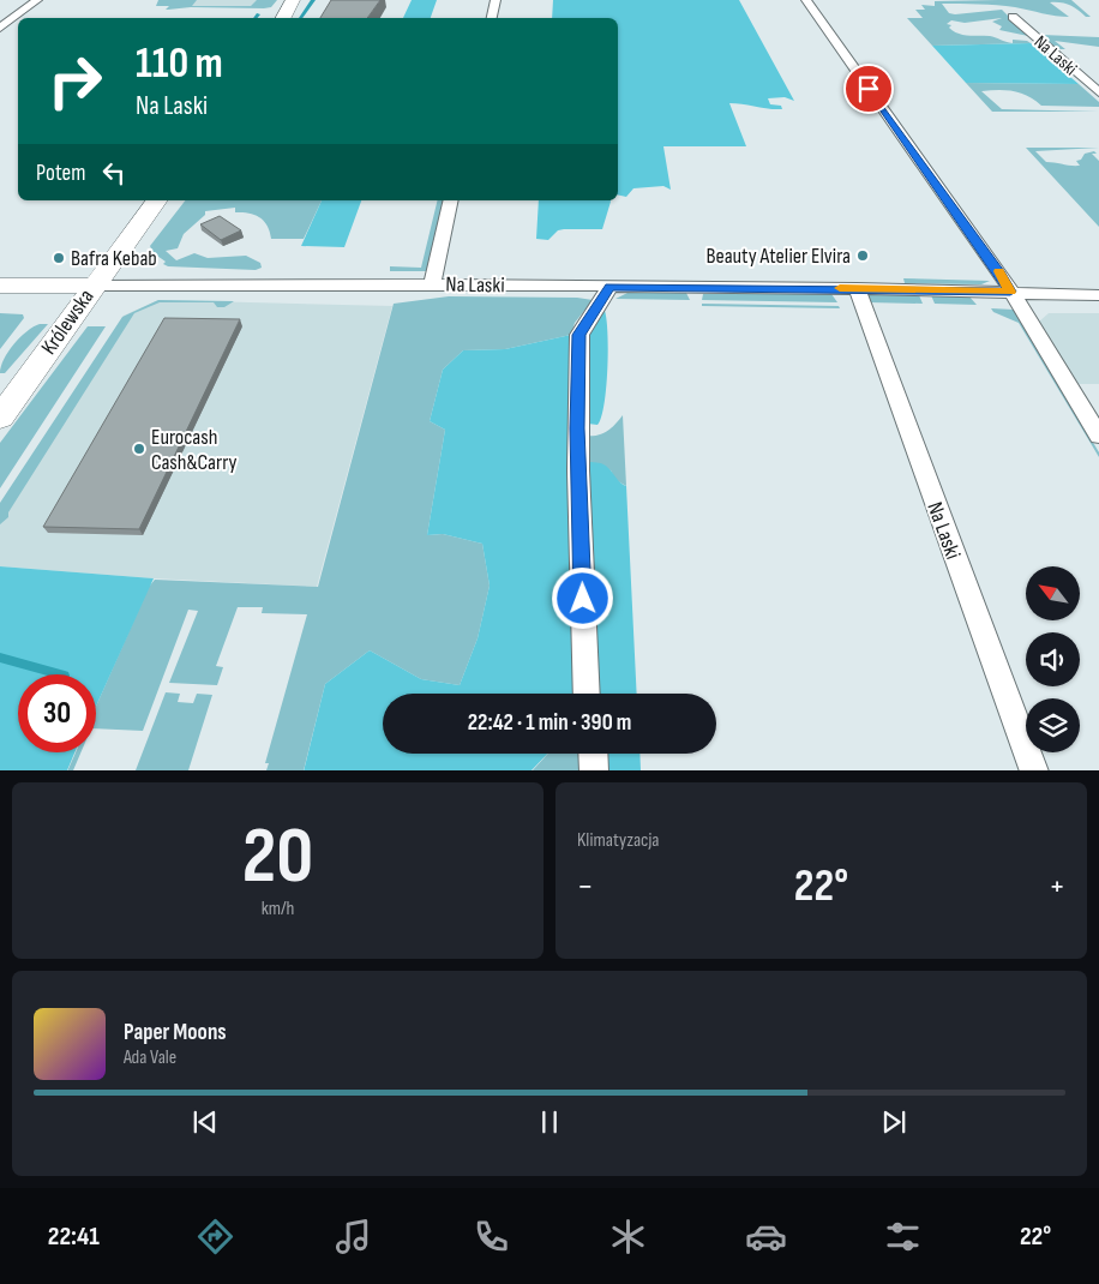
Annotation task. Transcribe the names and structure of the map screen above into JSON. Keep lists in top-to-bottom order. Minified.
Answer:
{"streets":{"main road":["Królewska"],"street":["Na Laski"]},"crossings":[["Na Laski","Królewska"]],"places":["Beauty Atelier Elvira","Bafra Kebab","Eurocash Cash&Carry"],"north":"top left","page":{"turn":["110 m","Na Laski"],"then":"Potem","limit":"30","trip":"22:42 · 1 min · 390 m","tile":[["20","km/h"],"Klimatyzacja"],"heat":["−","22°","+"],"song":["Paper Moons","Ada Vale"],"tabs":["22:41","22°"]}}
